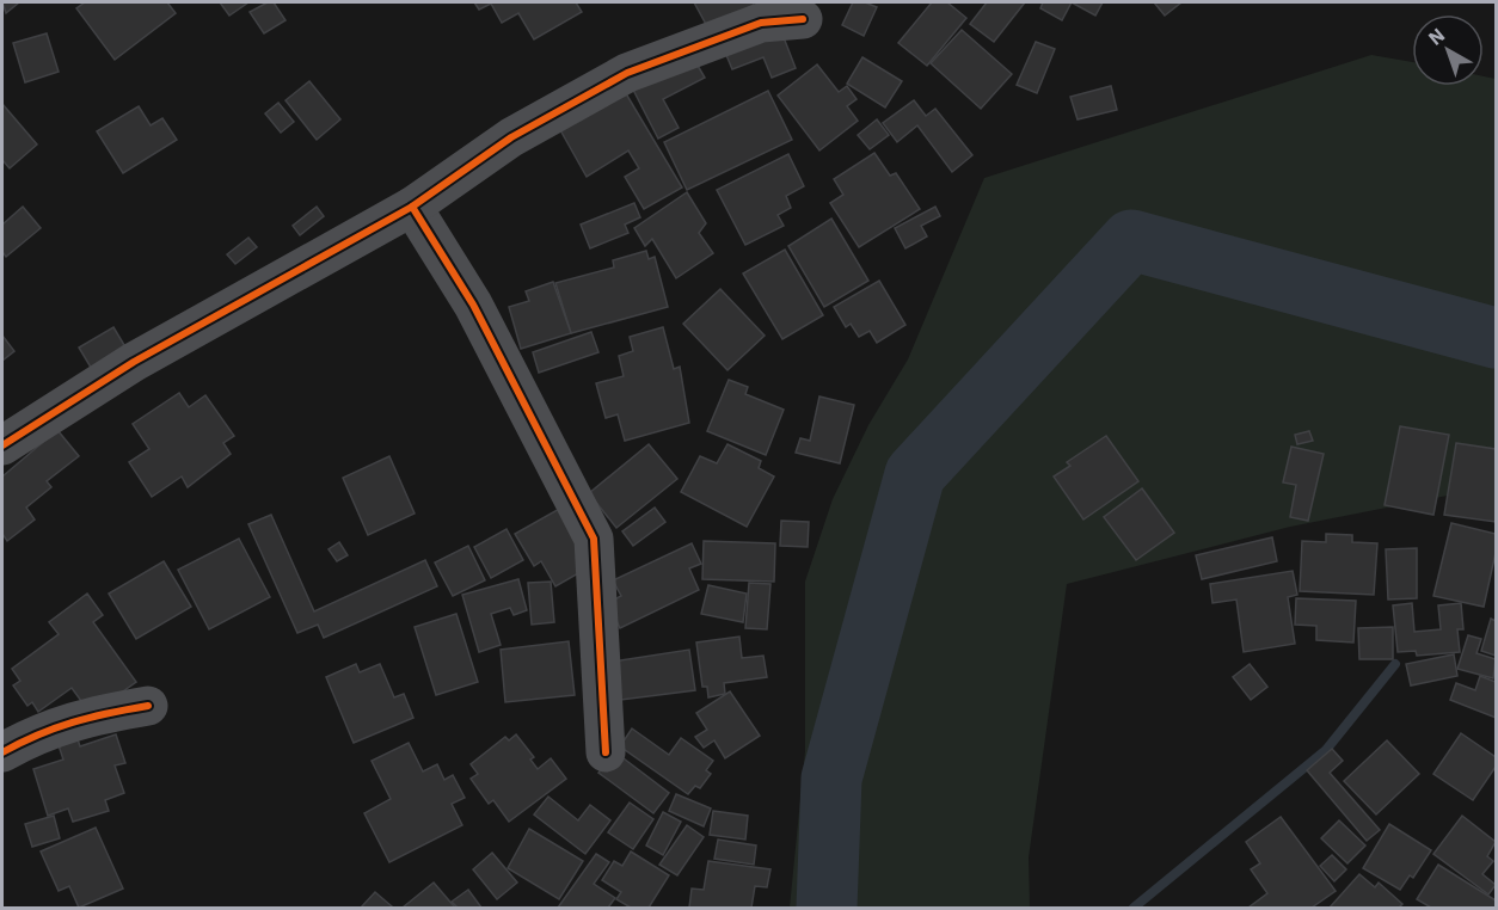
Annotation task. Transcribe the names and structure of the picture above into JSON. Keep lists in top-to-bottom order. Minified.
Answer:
{"north":"top left"}
